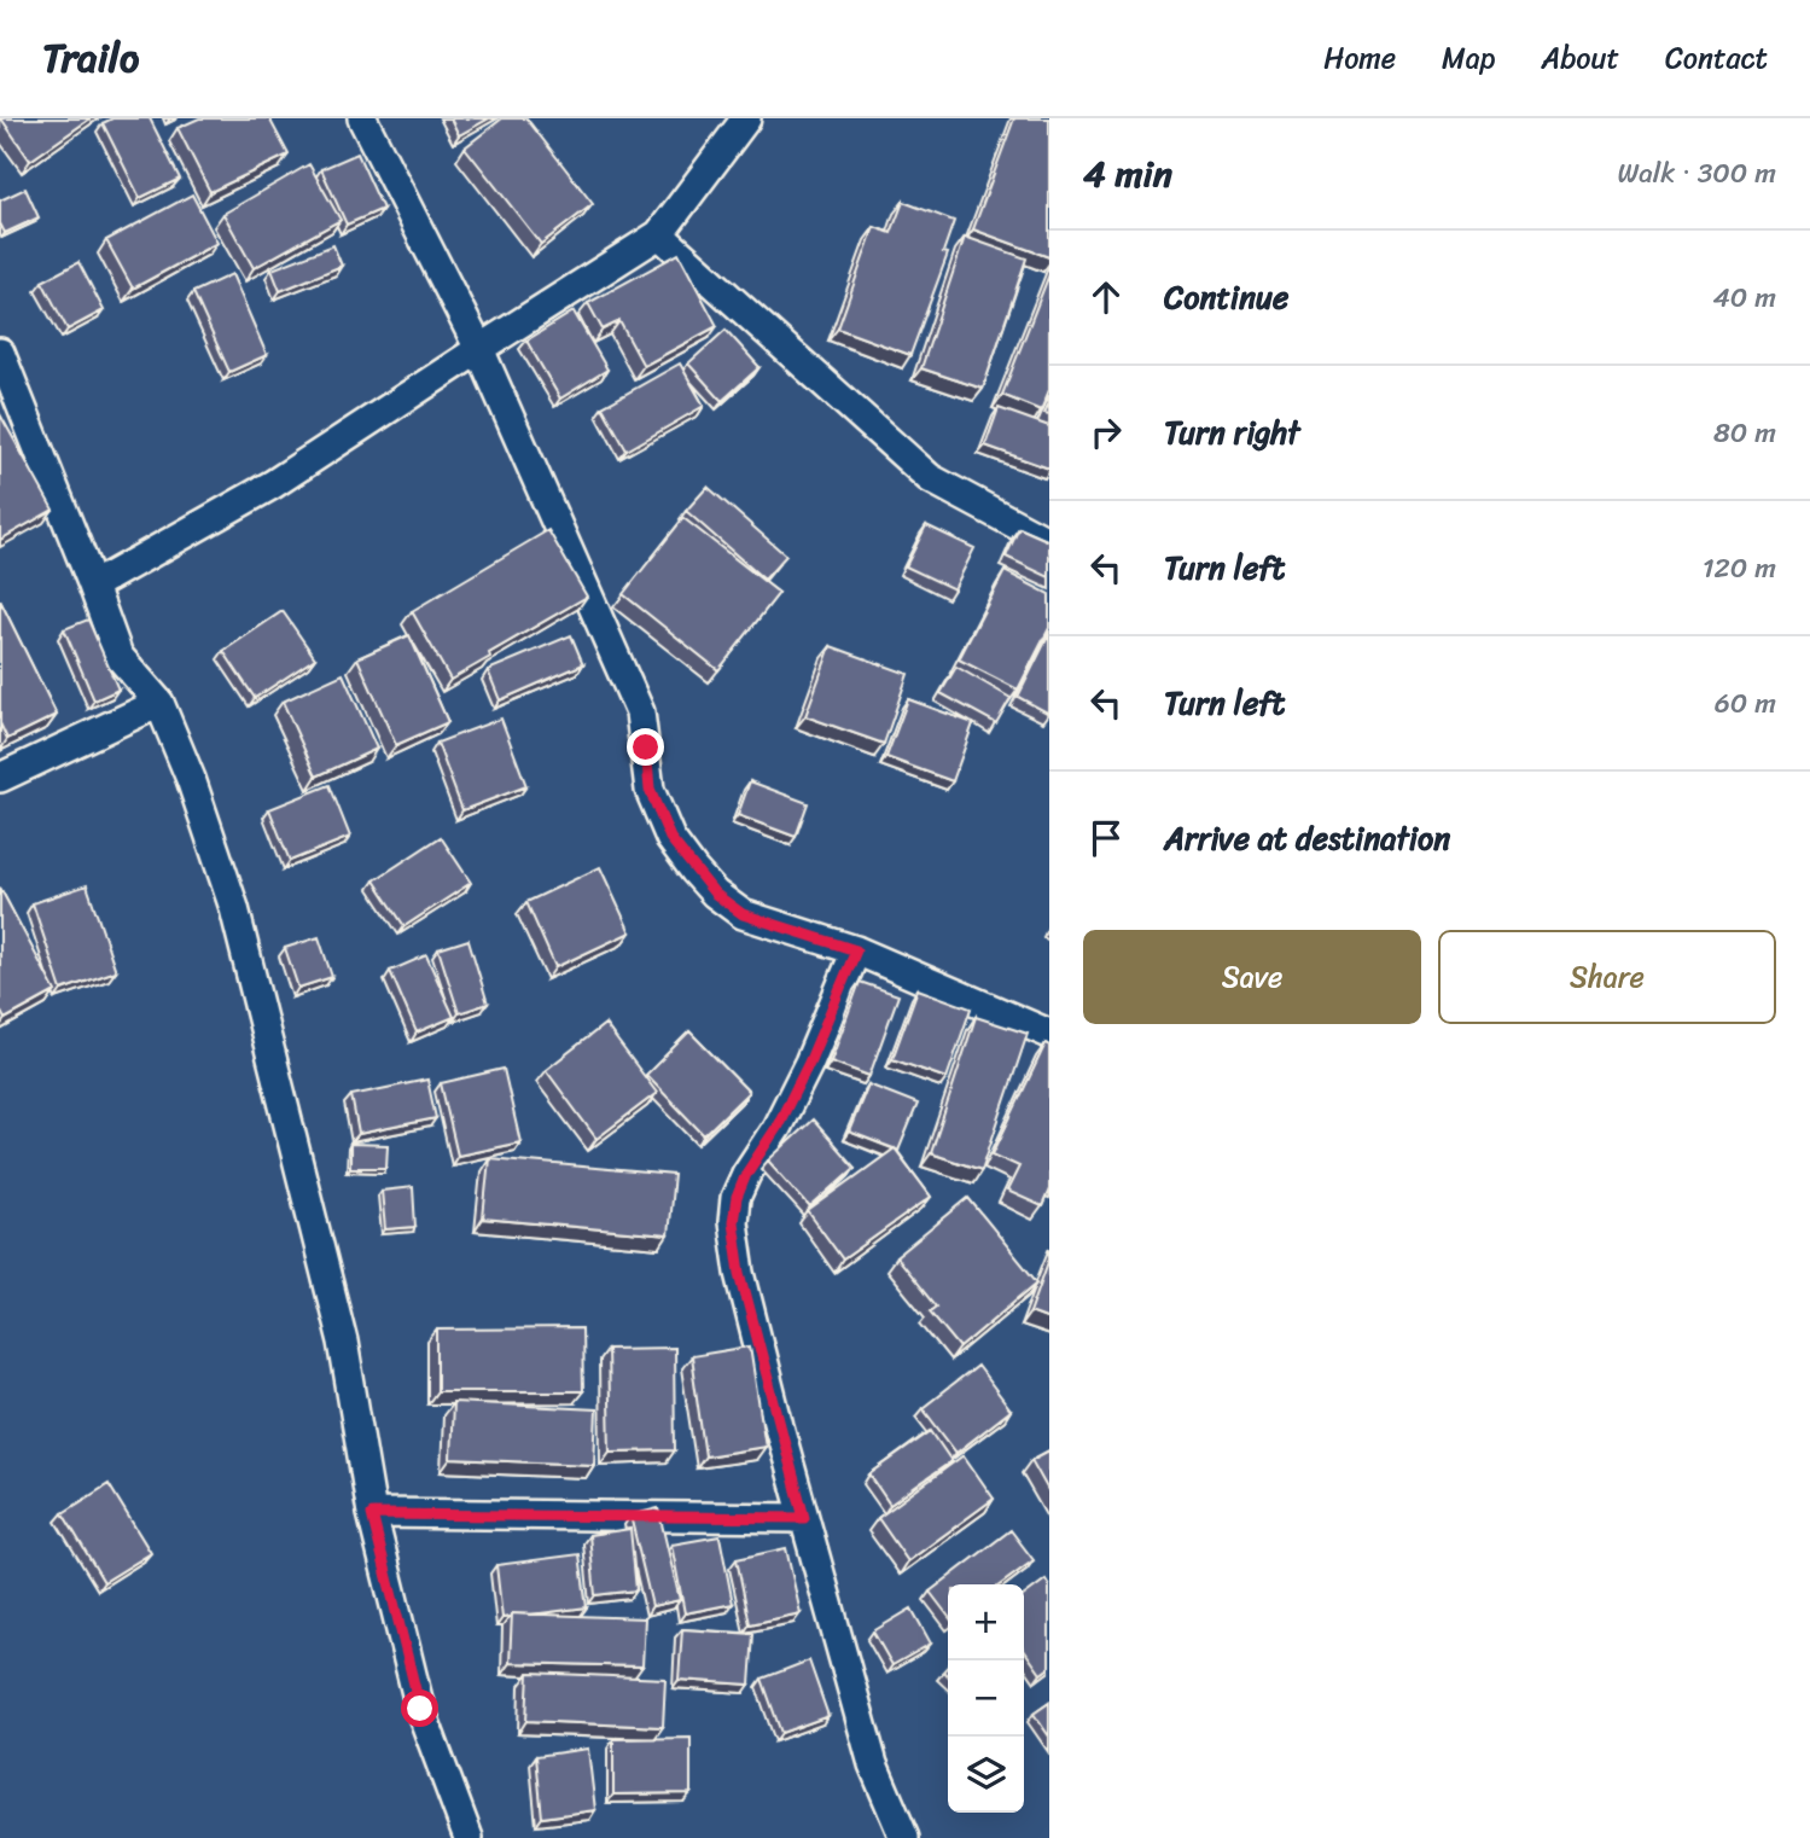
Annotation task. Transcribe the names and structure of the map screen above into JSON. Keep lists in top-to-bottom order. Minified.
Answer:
{"page":{"header":"Trailo","nav":["Home","Map","About","Contact"],"heading":["4 min","Walk · 300 m"],"list":[["Continue","40 m"],["Turn right","80 m"],["Turn left","120 m"],["Turn left","60 m"],"Arrive at destination"],"buttons":["Save","Share"],"map_buttons":["+","−"]}}
